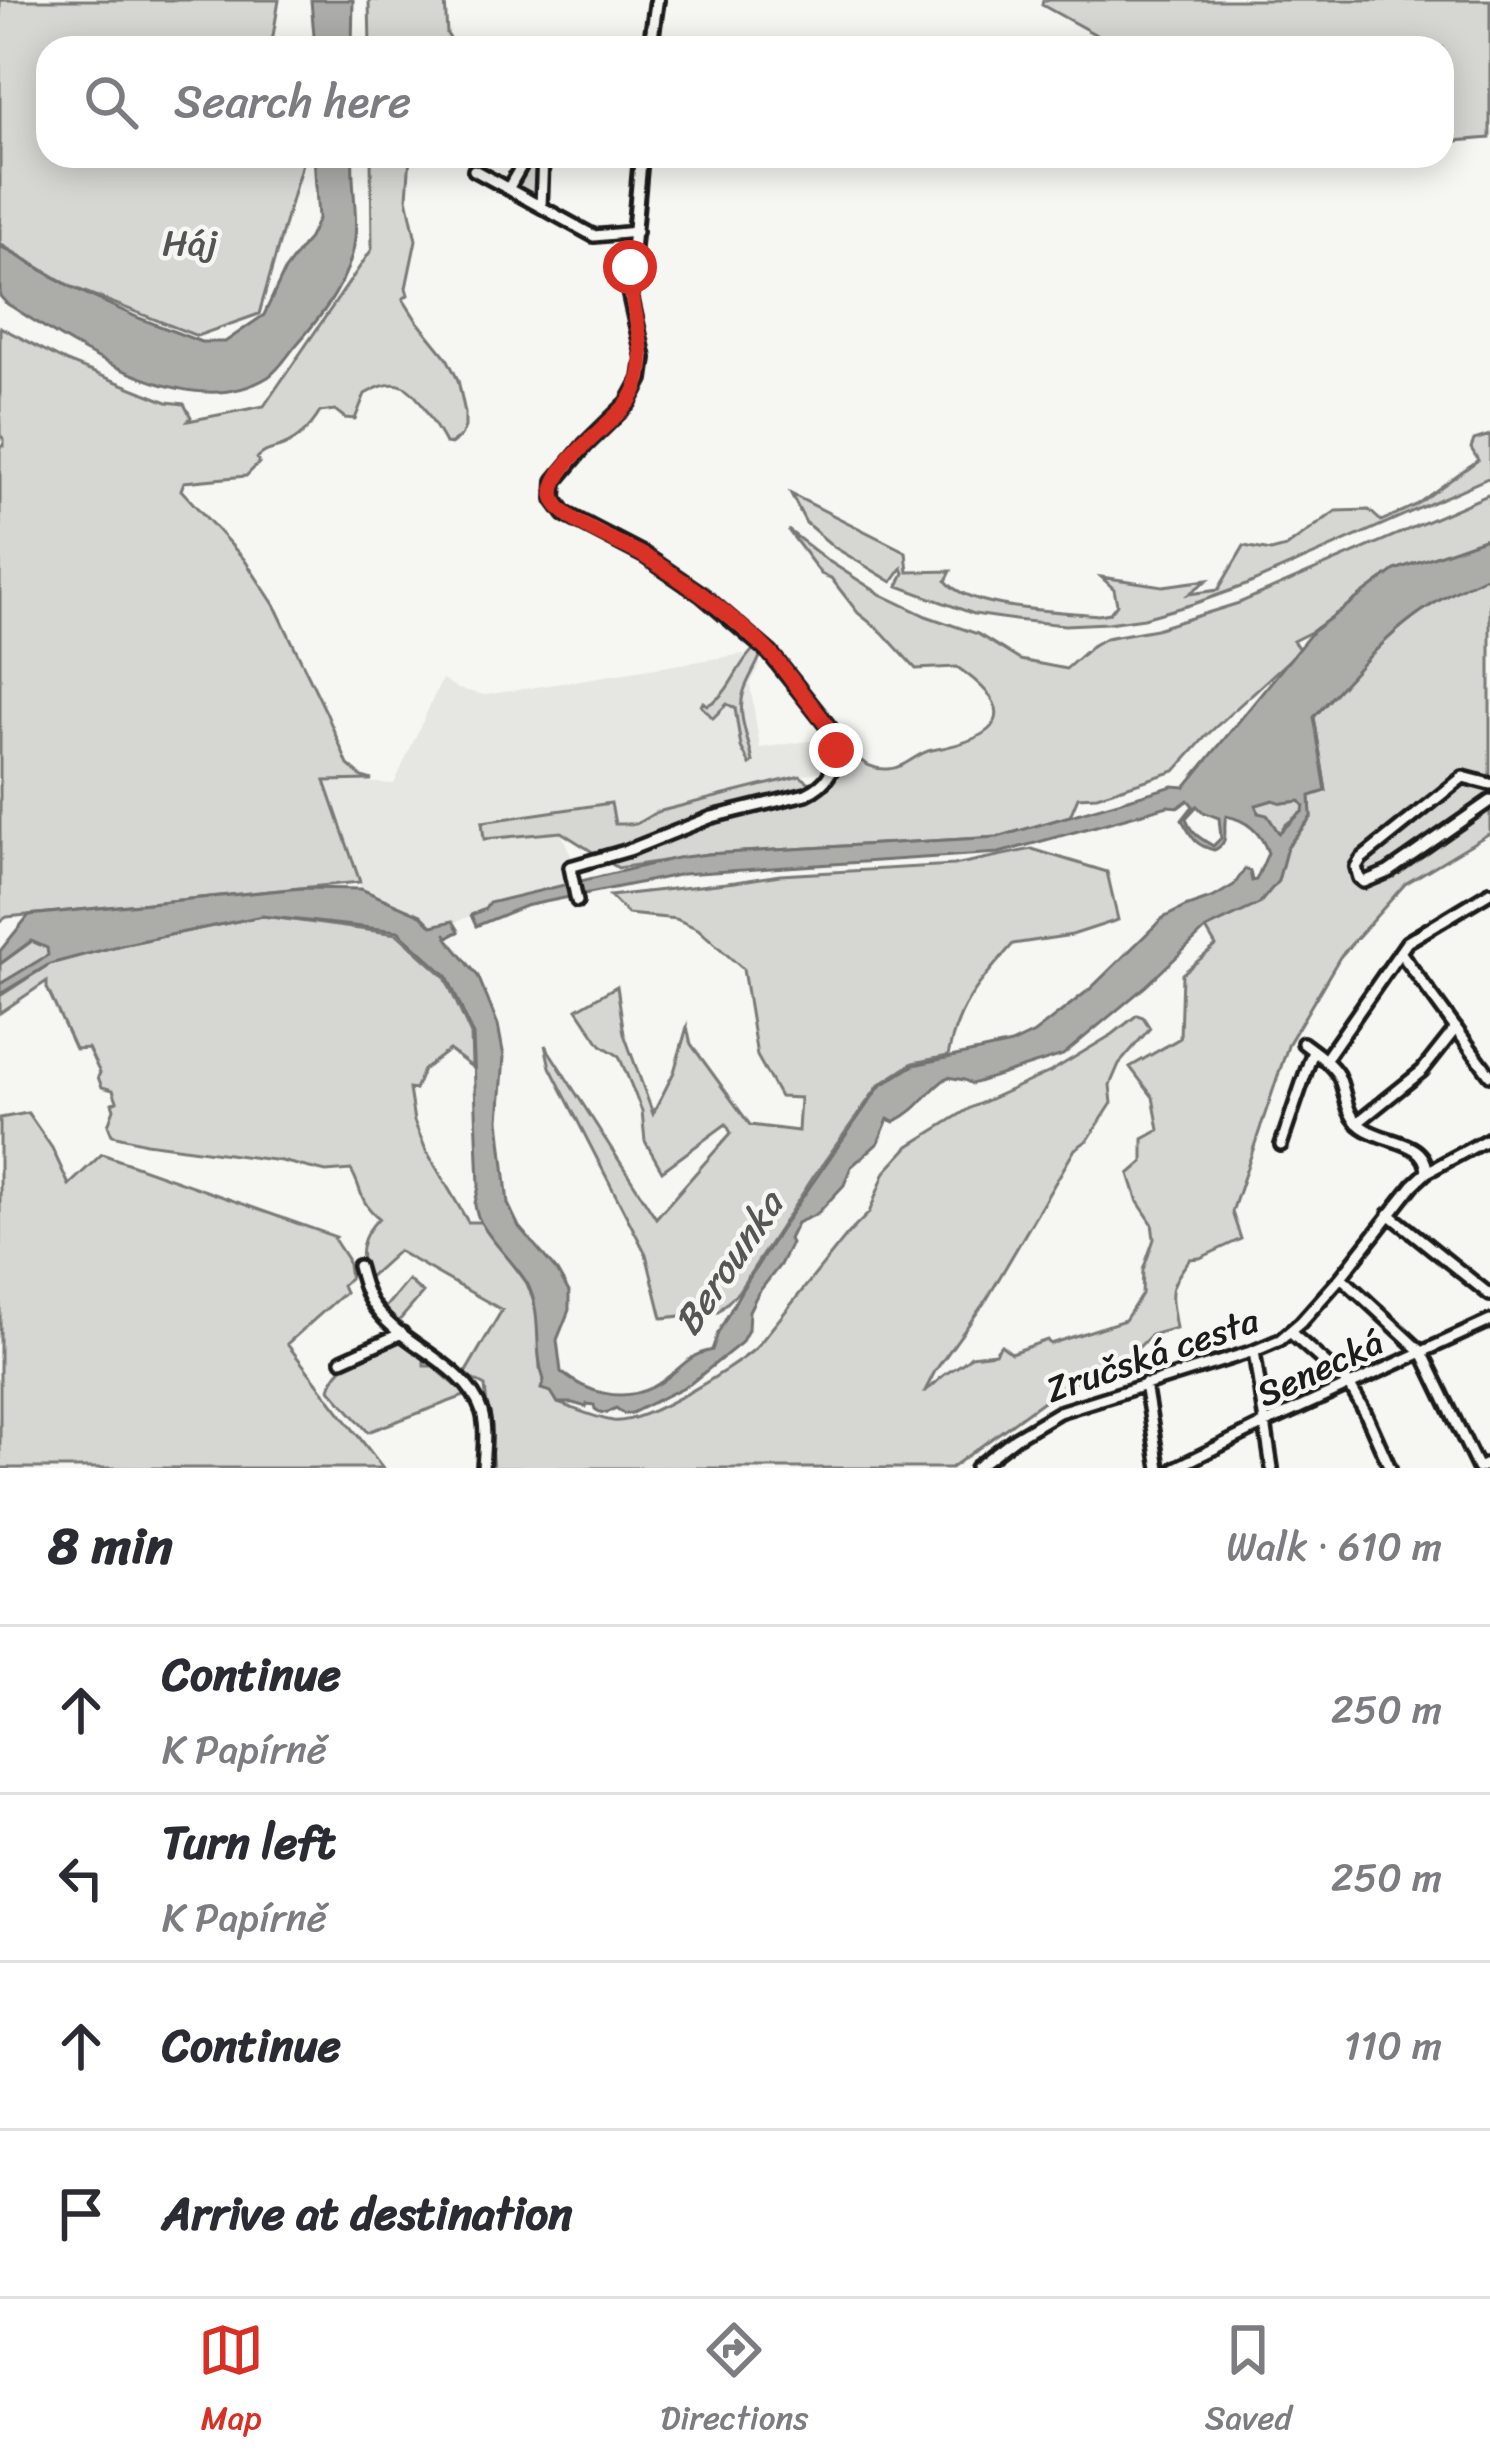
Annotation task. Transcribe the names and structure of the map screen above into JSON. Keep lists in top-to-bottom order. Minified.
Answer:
{"streets":{"street":["Zručská cesta","Senecká"]},"water":["Berounka"],"parks":["Háj"],"page":{"search":"Search here","heading":["8 min","Walk · 610 m"],"list":[["Continue","K Papírně","250 m"],["Turn left","K Papírně","250 m"],["Continue","110 m"],"Arrive at destination"],"nav":["Map","Directions","Saved"]}}
